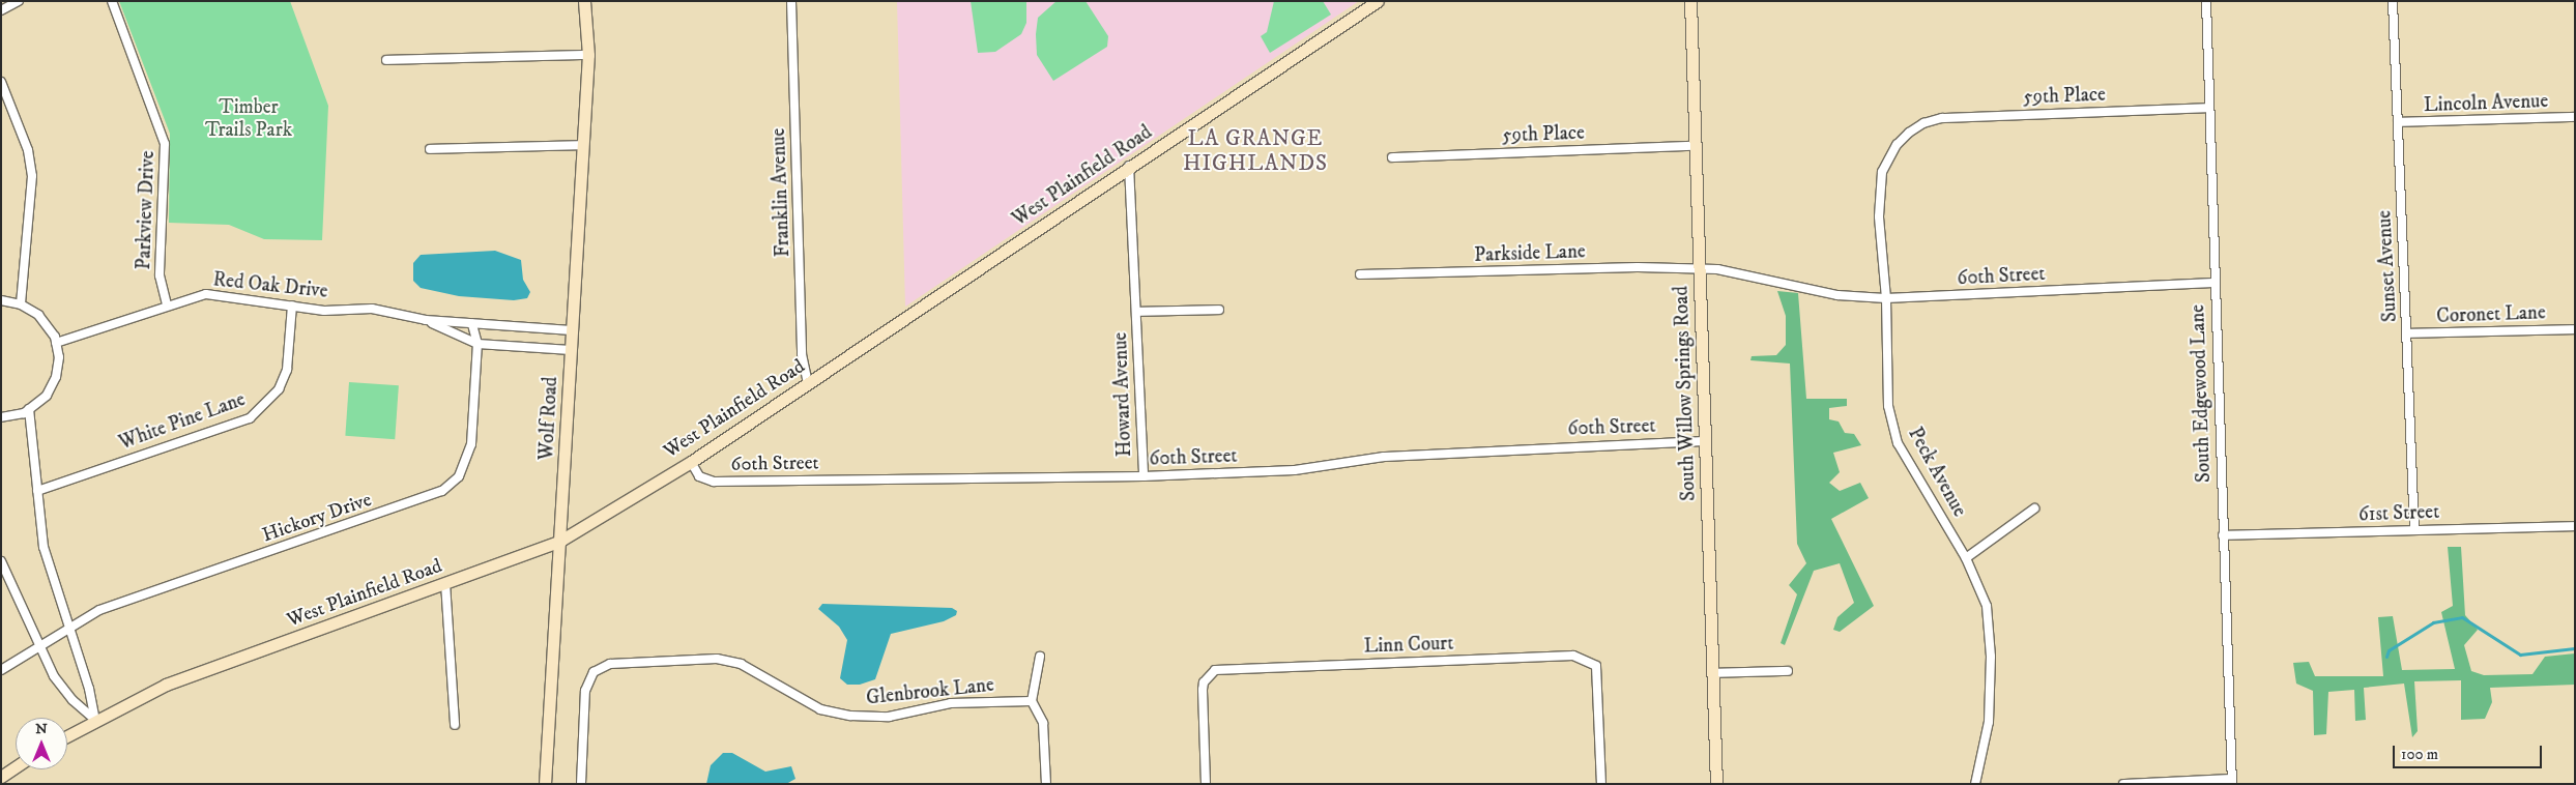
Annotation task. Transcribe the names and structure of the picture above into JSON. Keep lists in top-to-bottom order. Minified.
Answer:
{"streets":{"main road":["West Plainfield Road","South Willow Springs Road","Wolf Road"],"street":["59th Place","Lincoln Avenue","Franklin Avenue","Parkview Drive","Parkside Lane","Sunset Avenue","60th Street","Red Oak Drive","Coronet Lane","South Edgewood Lane","Howard Avenue","White Pine Lane","Peck Avenue","61st Street","Hickory Drive","Linn Court","Glenbrook Lane"]},"crossings":[["59th Place","South Willow Springs Road"],["59th Place","South Edgewood Lane"],["59th Place","Peck Avenue"],["Lincoln Avenue","Sunset Avenue"],["West Plainfield Road","Franklin Avenue"],["West Plainfield Road","60th Street"],["West Plainfield Road","Howard Avenue"],["West Plainfield Road","Wolf Road"],["Parkview Drive","Red Oak Drive"],["Parkside Lane","60th Street"],["Parkside Lane","South Willow Springs Road"],["Sunset Avenue","Coronet Lane"],["Sunset Avenue","61st Street"],["60th Street","South Willow Springs Road"],["60th Street","South Edgewood Lane"],["60th Street","Howard Avenue"],["60th Street","Peck Avenue"],["Red Oak Drive","Wolf Road"],["Red Oak Drive","White Pine Lane"],["Red Oak Drive","Hickory Drive"],["South Edgewood Lane","61st Street"]],"districts":["LA GRANGE HIGHLANDS"],"parks":["Timber Trails Park"],"scale_bar":"100 m","north":"top"}
